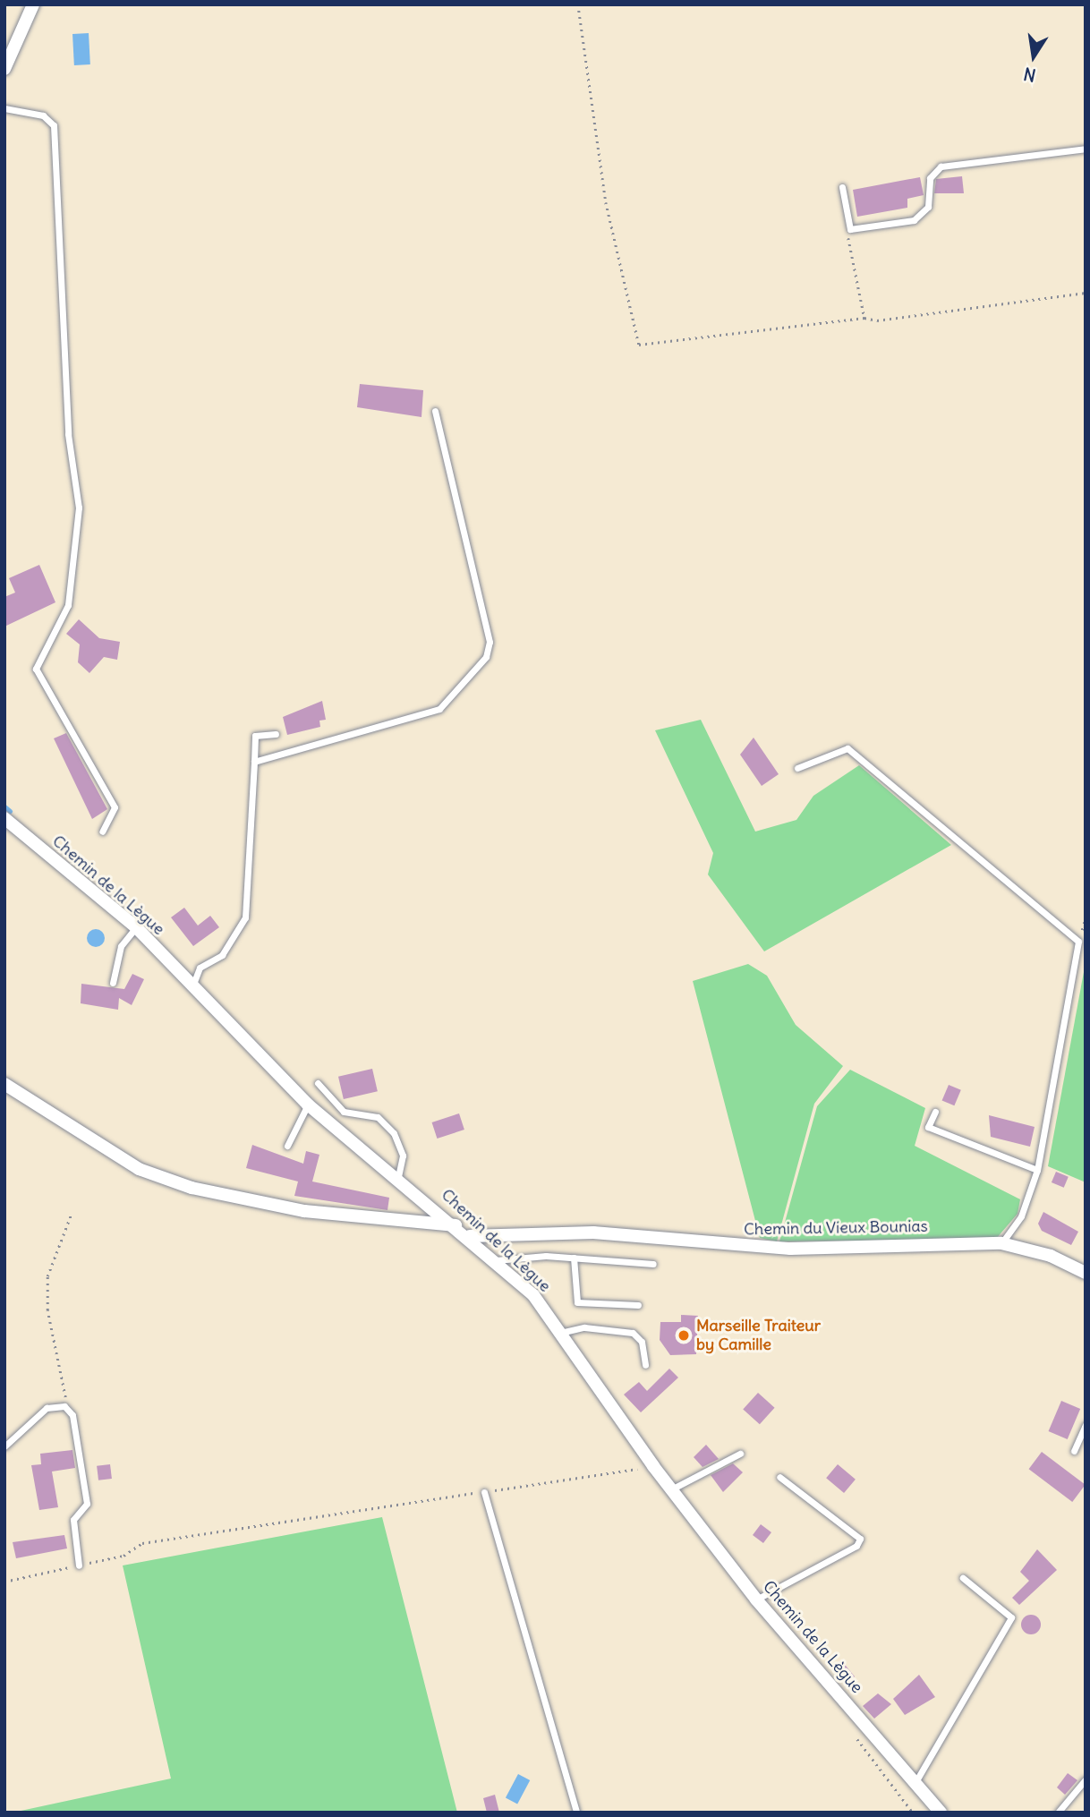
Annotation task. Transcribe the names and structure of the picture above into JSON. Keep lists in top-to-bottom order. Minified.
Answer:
{"streets":{"street":["Chemin de la Lègue","Chemin du Vieux Bounias"]},"crossings":[["Chemin de la Lègue","Chemin du Vieux Bounias"]],"places":["Marseille Traiteur by Camille"],"north":"bottom"}
